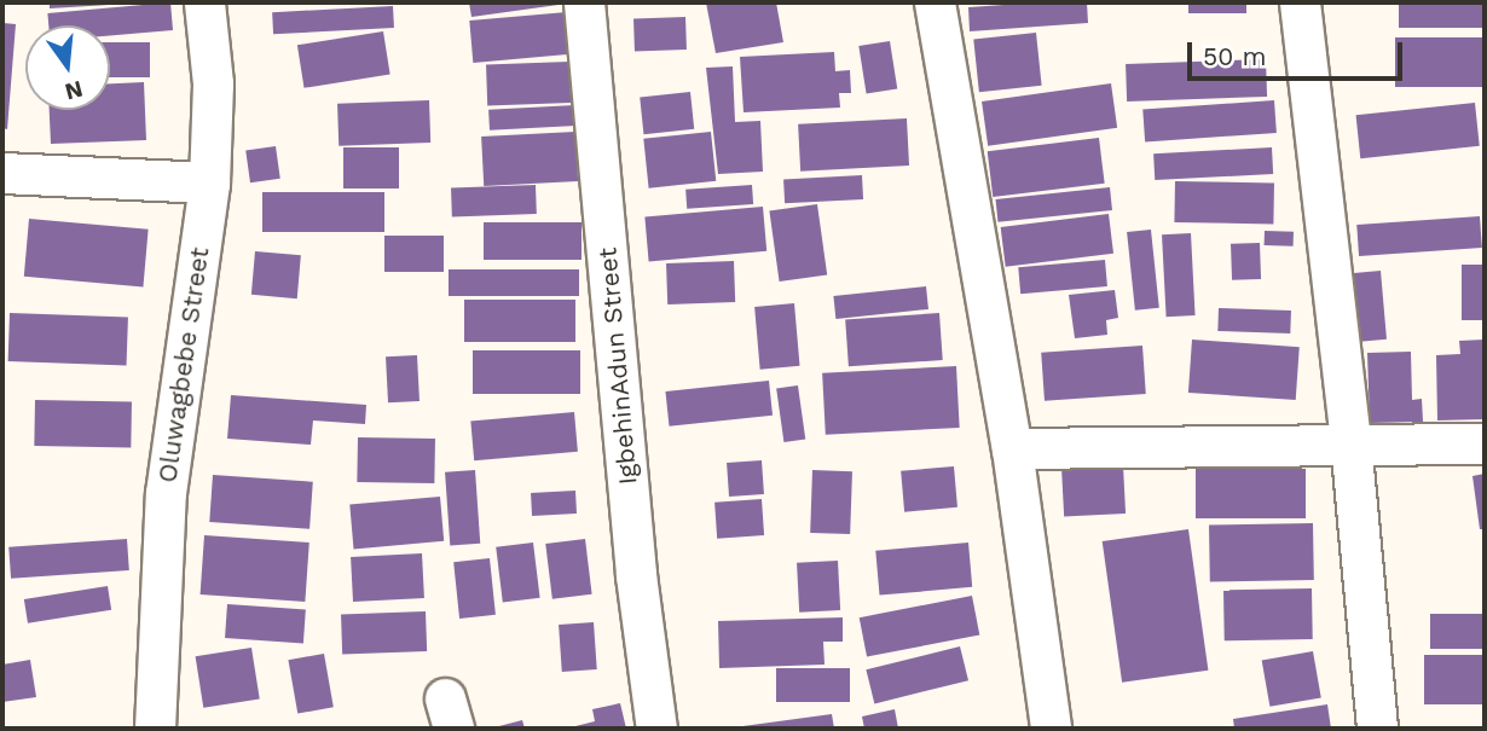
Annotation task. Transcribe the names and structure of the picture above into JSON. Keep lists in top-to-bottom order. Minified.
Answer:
{"streets":{"street":["Oluwagbebe Street","IgbehinAdun Street"]},"scale_bar":"50 m","north":"bottom"}
